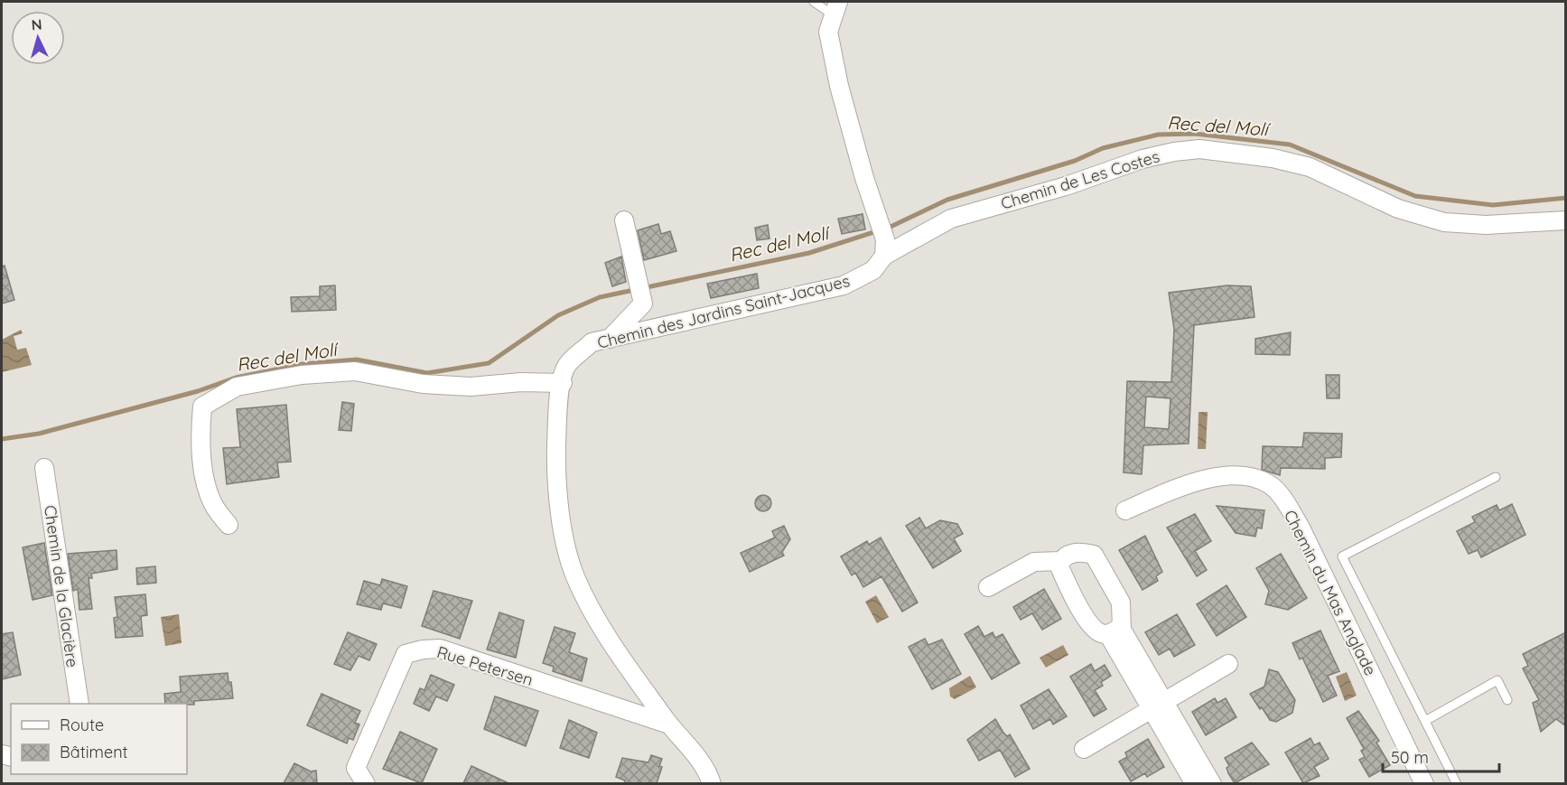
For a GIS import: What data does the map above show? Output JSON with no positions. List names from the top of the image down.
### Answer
{
  "streets": {
    "street": [
      "Chemin de Les Costes",
      "Chemin des Jardins Saint-Jacques",
      "Chemin de la Glacière",
      "Chemin du Mas Anglade",
      "Rue Petersen"
    ]
  },
  "crossings": [
    ["Chemin de Les Costes", "Chemin des Jardins Saint-Jacques"],
    ["Chemin des Jardins Saint-Jacques", "Rue Petersen"]
  ],
  "water": ["Rec del Molí"],
  "legend": ["Route", "Bâtiment"],
  "scale_bar": "50 m",
  "north": "top"
}
